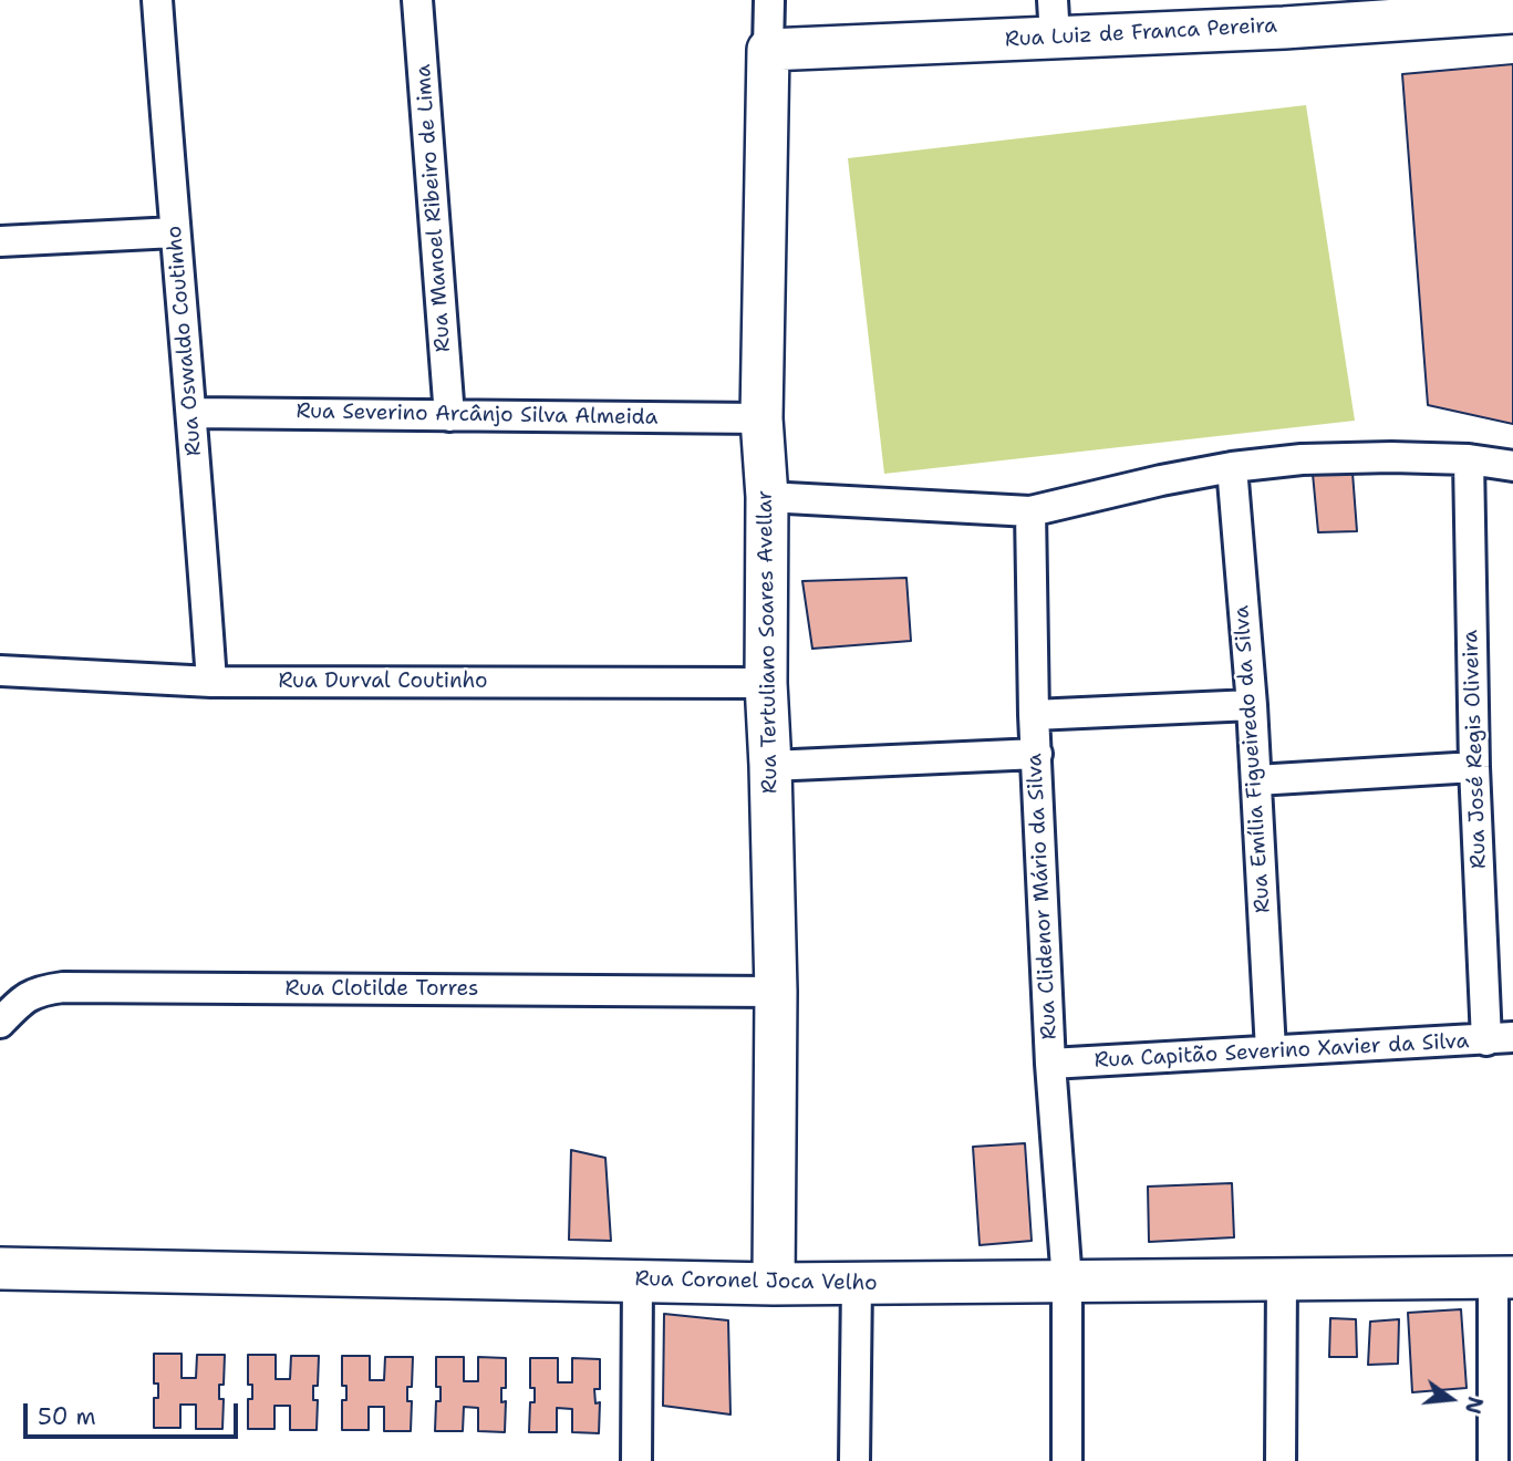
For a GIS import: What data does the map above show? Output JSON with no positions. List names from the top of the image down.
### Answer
{
  "streets": {
    "street": [
      "Rua Luiz de Franca Pereira",
      "Rua Manoel Ribeiro de Lima",
      "Rua Oswaldo Coutinho",
      "Rua Severino Arcânjo Silva Almeida",
      "Rua Tertuliano Soares Avellar",
      "Rua Durval Coutinho",
      "Rua José Regis Oliveira",
      "Rua Emília Figueiredo da Silva",
      "Rua Clidenor Mário da Silva",
      "Rua Clotilde Torres",
      "Rua Capitão Severino Xavier da Silva",
      "Rua Coronel Joca Velho"
    ]
  },
  "crossings": [
    ["Rua Luiz de Franca Pereira", "Rua Tertuliano Soares Avellar"],
    ["Rua Manoel Ribeiro de Lima", "Rua Severino Arcânjo Silva Almeida"],
    ["Rua Oswaldo Coutinho", "Rua Severino Arcânjo Silva Almeida"],
    ["Rua Oswaldo Coutinho", "Rua Durval Coutinho"],
    ["Rua Severino Arcânjo Silva Almeida", "Rua Tertuliano Soares Avellar"],
    ["Rua Tertuliano Soares Avellar", "Rua Durval Coutinho"],
    ["Rua Tertuliano Soares Avellar", "Rua Clotilde Torres"],
    ["Rua Tertuliano Soares Avellar", "Rua Coronel Joca Velho"],
    ["Rua José Regis Oliveira", "Rua Capitão Severino Xavier da Silva"],
    ["Rua Emília Figueiredo da Silva", "Rua Capitão Severino Xavier da Silva"],
    ["Rua Clidenor Mário da Silva", "Rua Capitão Severino Xavier da Silva"],
    ["Rua Clidenor Mário da Silva", "Rua Coronel Joca Velho"]
  ],
  "scale_bar": "50 m",
  "north": "right"
}
